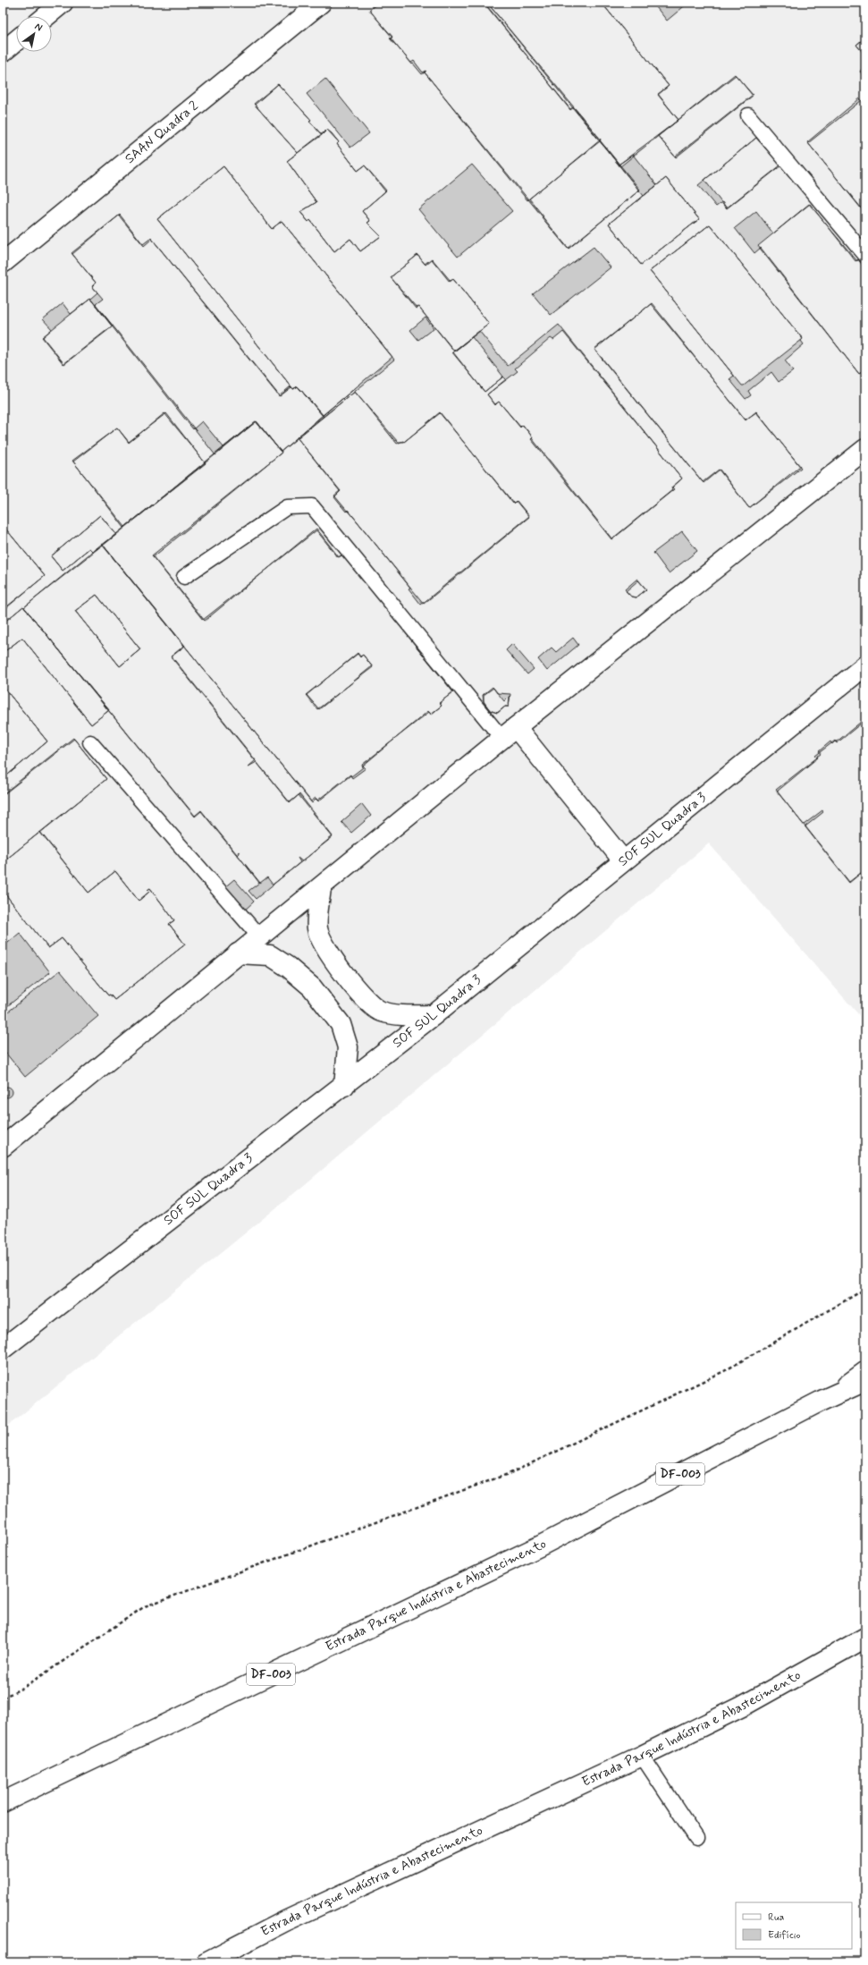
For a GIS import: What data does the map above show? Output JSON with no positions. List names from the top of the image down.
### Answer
{
  "streets": {
    "main road": [
      "SAAN Quadra 2",
      "SOF SUL Quadra 3",
      "DF-003",
      "Estrada Parque Indústria e Abastecimento"
    ]
  },
  "legend": ["Rua", "Edifício"],
  "north": "top right"
}
